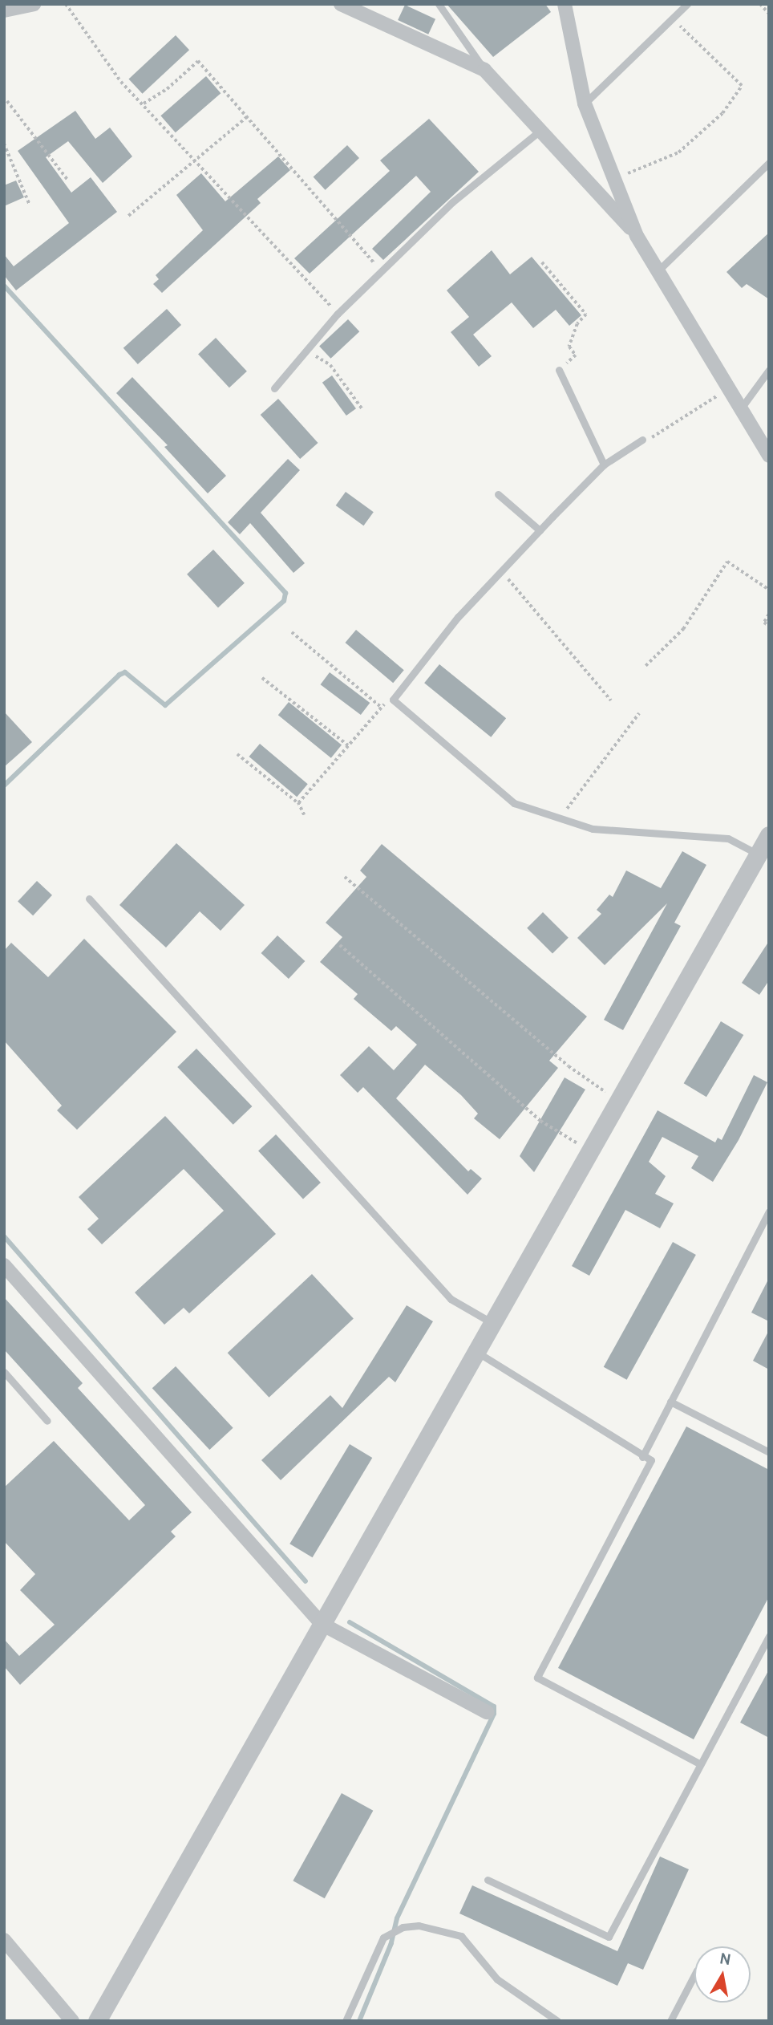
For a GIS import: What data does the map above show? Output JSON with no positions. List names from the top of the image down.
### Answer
{
  "north": "top"
}
